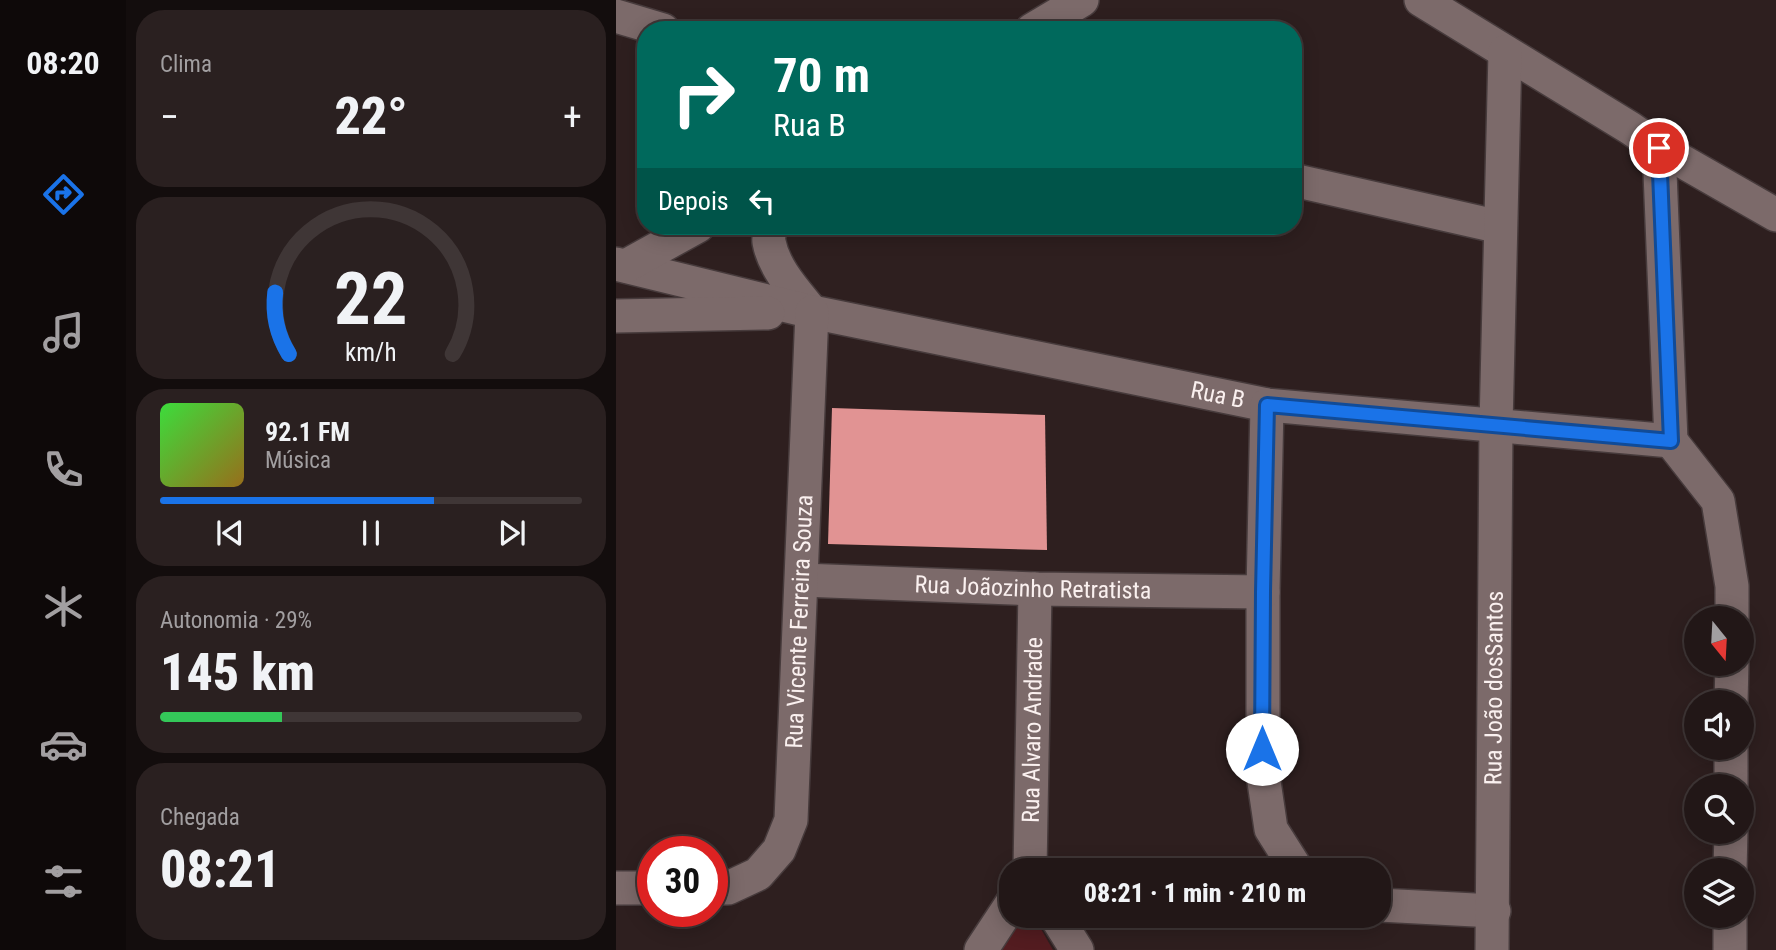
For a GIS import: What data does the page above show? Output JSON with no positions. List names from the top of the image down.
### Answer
{
  "streets": {
    "street": [
      "Rua B",
      "Rua Joãozinho Retratista",
      "Rua Vicente Ferreira Souza",
      "Rua João dosSantos",
      "Rua Alvaro Andrade"
    ]
  },
  "crossings": [
    ["Rua B", "Rua Vicente Ferreira Souza"],
    ["Rua B", "Rua João dosSantos"],
    ["Rua Joãozinho Retratista", "Rua Vicente Ferreira Souza"],
    ["Rua Joãozinho Retratista", "Rua Alvaro Andrade"]
  ],
  "north": "bottom",
  "page": {
    "tabs": "08:20",
    "tile": [
      "Clima",
      ["Autonomia · 29%", "145 km"],
      ["Chegada", "08:21"]
    ],
    "turn": ["70 m", "Rua B"],
    "heat": ["−", "22°", "+"],
    "then": "Depois",
    "song": ["92.1 FM", "Música"],
    "limit": "30",
    "trip": "08:21 · 1 min · 210 m",
    "gauge": ["22", "km/h"]
  }
}
